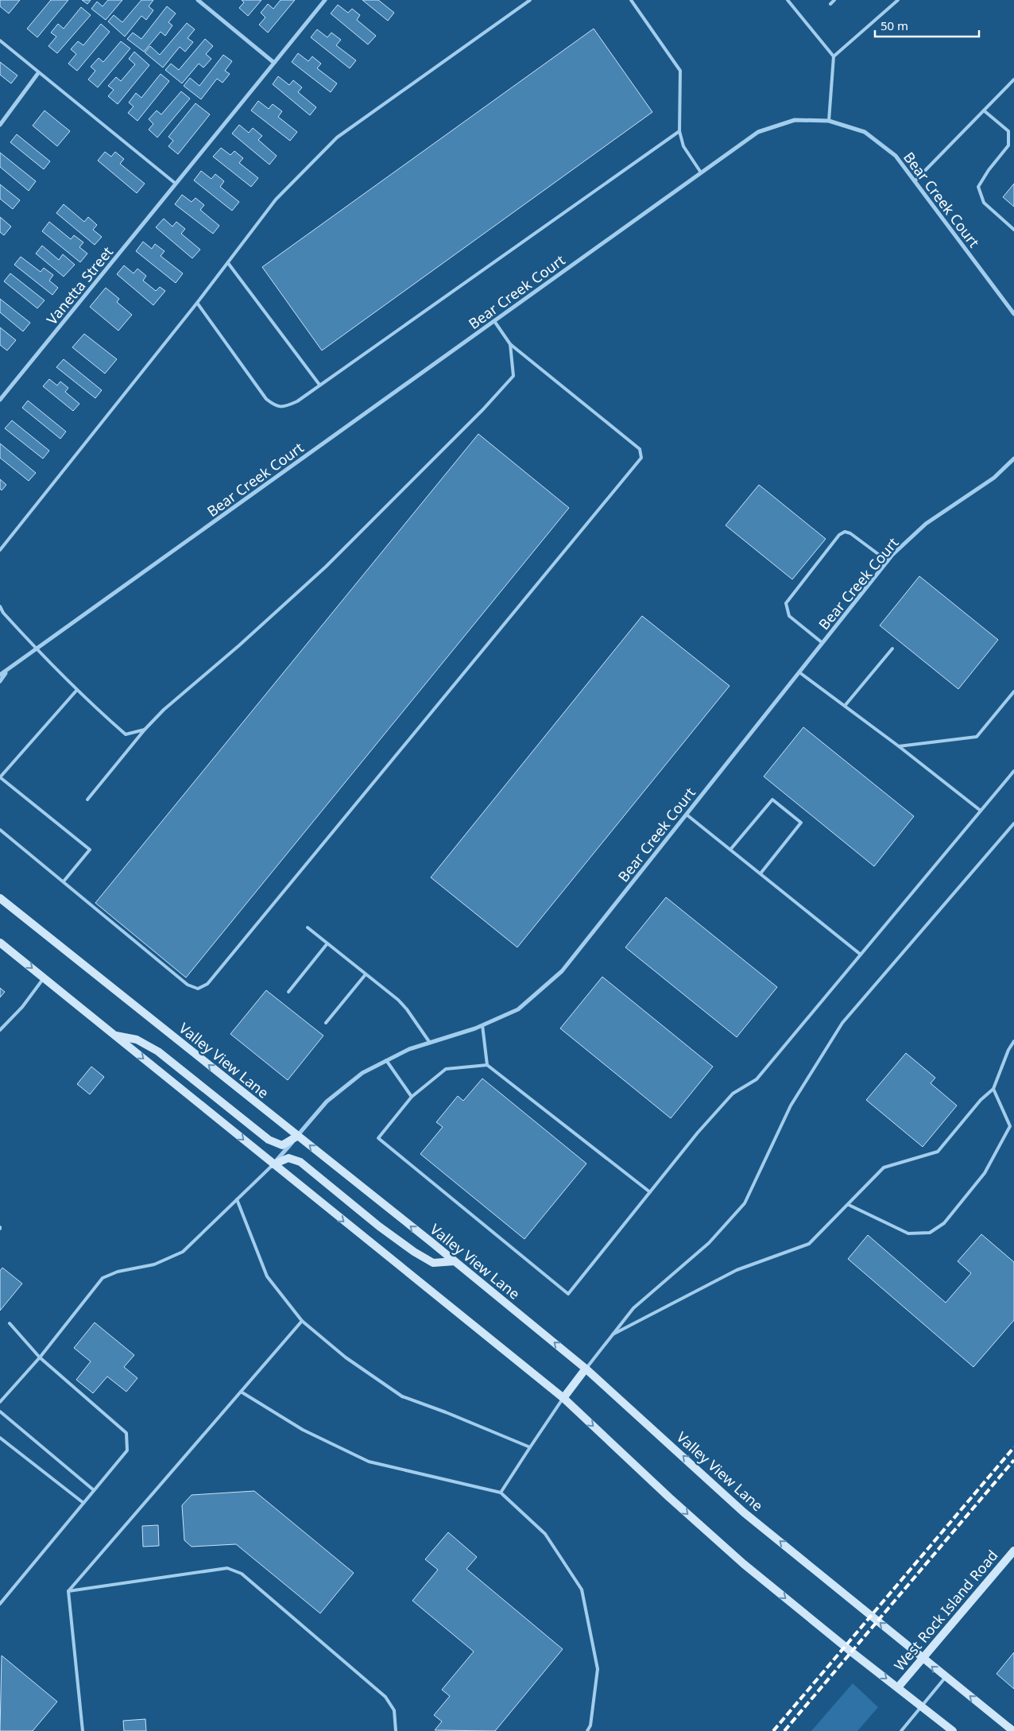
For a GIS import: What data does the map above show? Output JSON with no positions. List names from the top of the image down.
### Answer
{
  "streets": {
    "main road": ["Valley View Lane", "West Rock Island Road"],
    "street": ["Bear Creek Court", "Vanetta Street"]
  },
  "crossings": [
    ["Bear Creek Court", "Valley View Lane"],
    ["Valley View Lane", "West Rock Island Road"]
  ],
  "scale_bar": "50 m"
}
